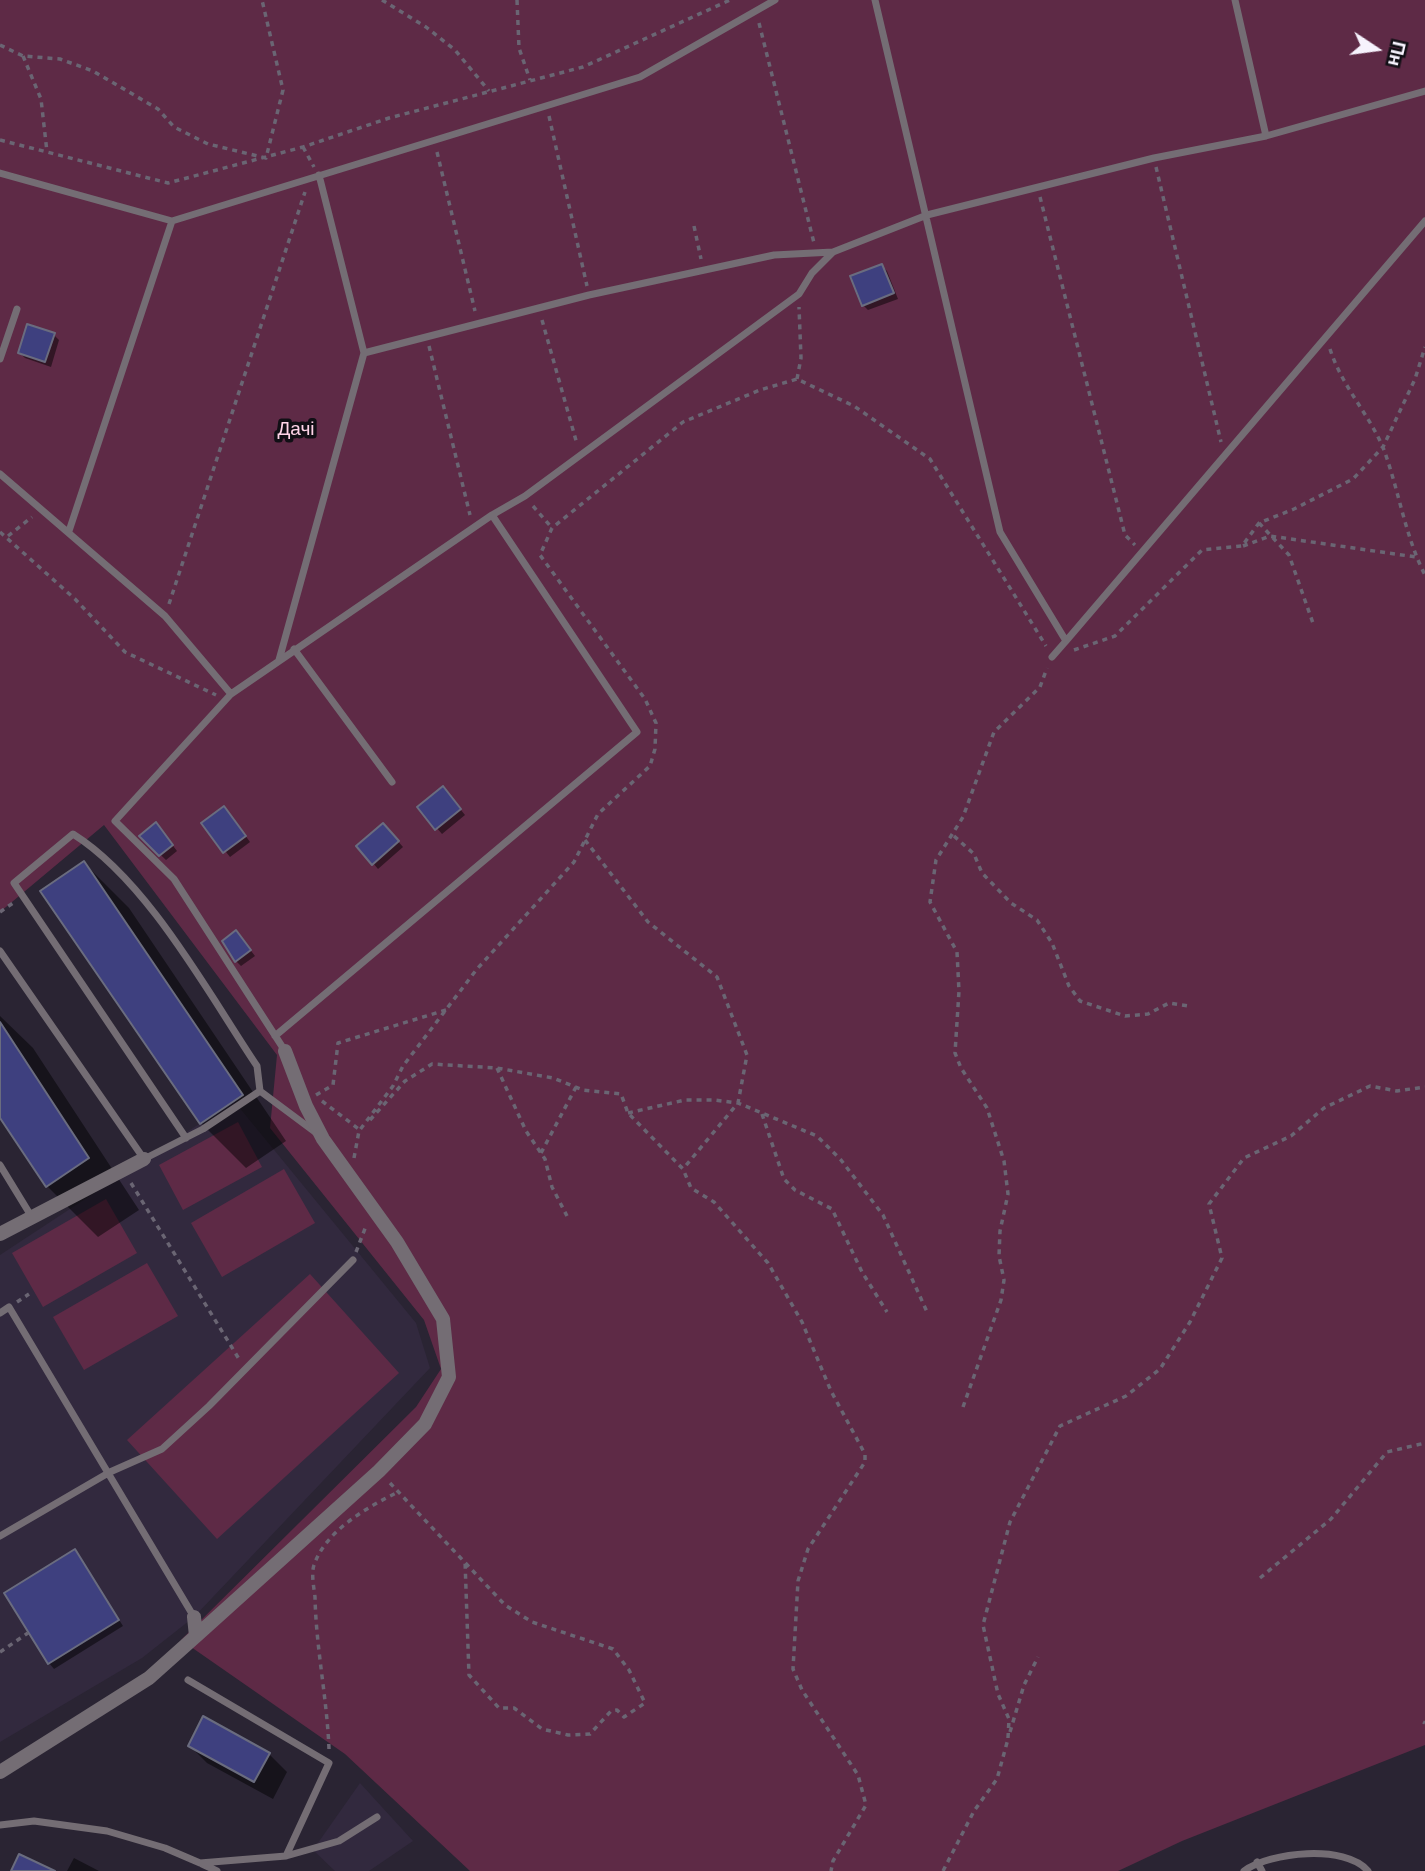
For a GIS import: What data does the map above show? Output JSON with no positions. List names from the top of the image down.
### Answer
{
  "parks": ["Дачі"],
  "north": "right"
}
